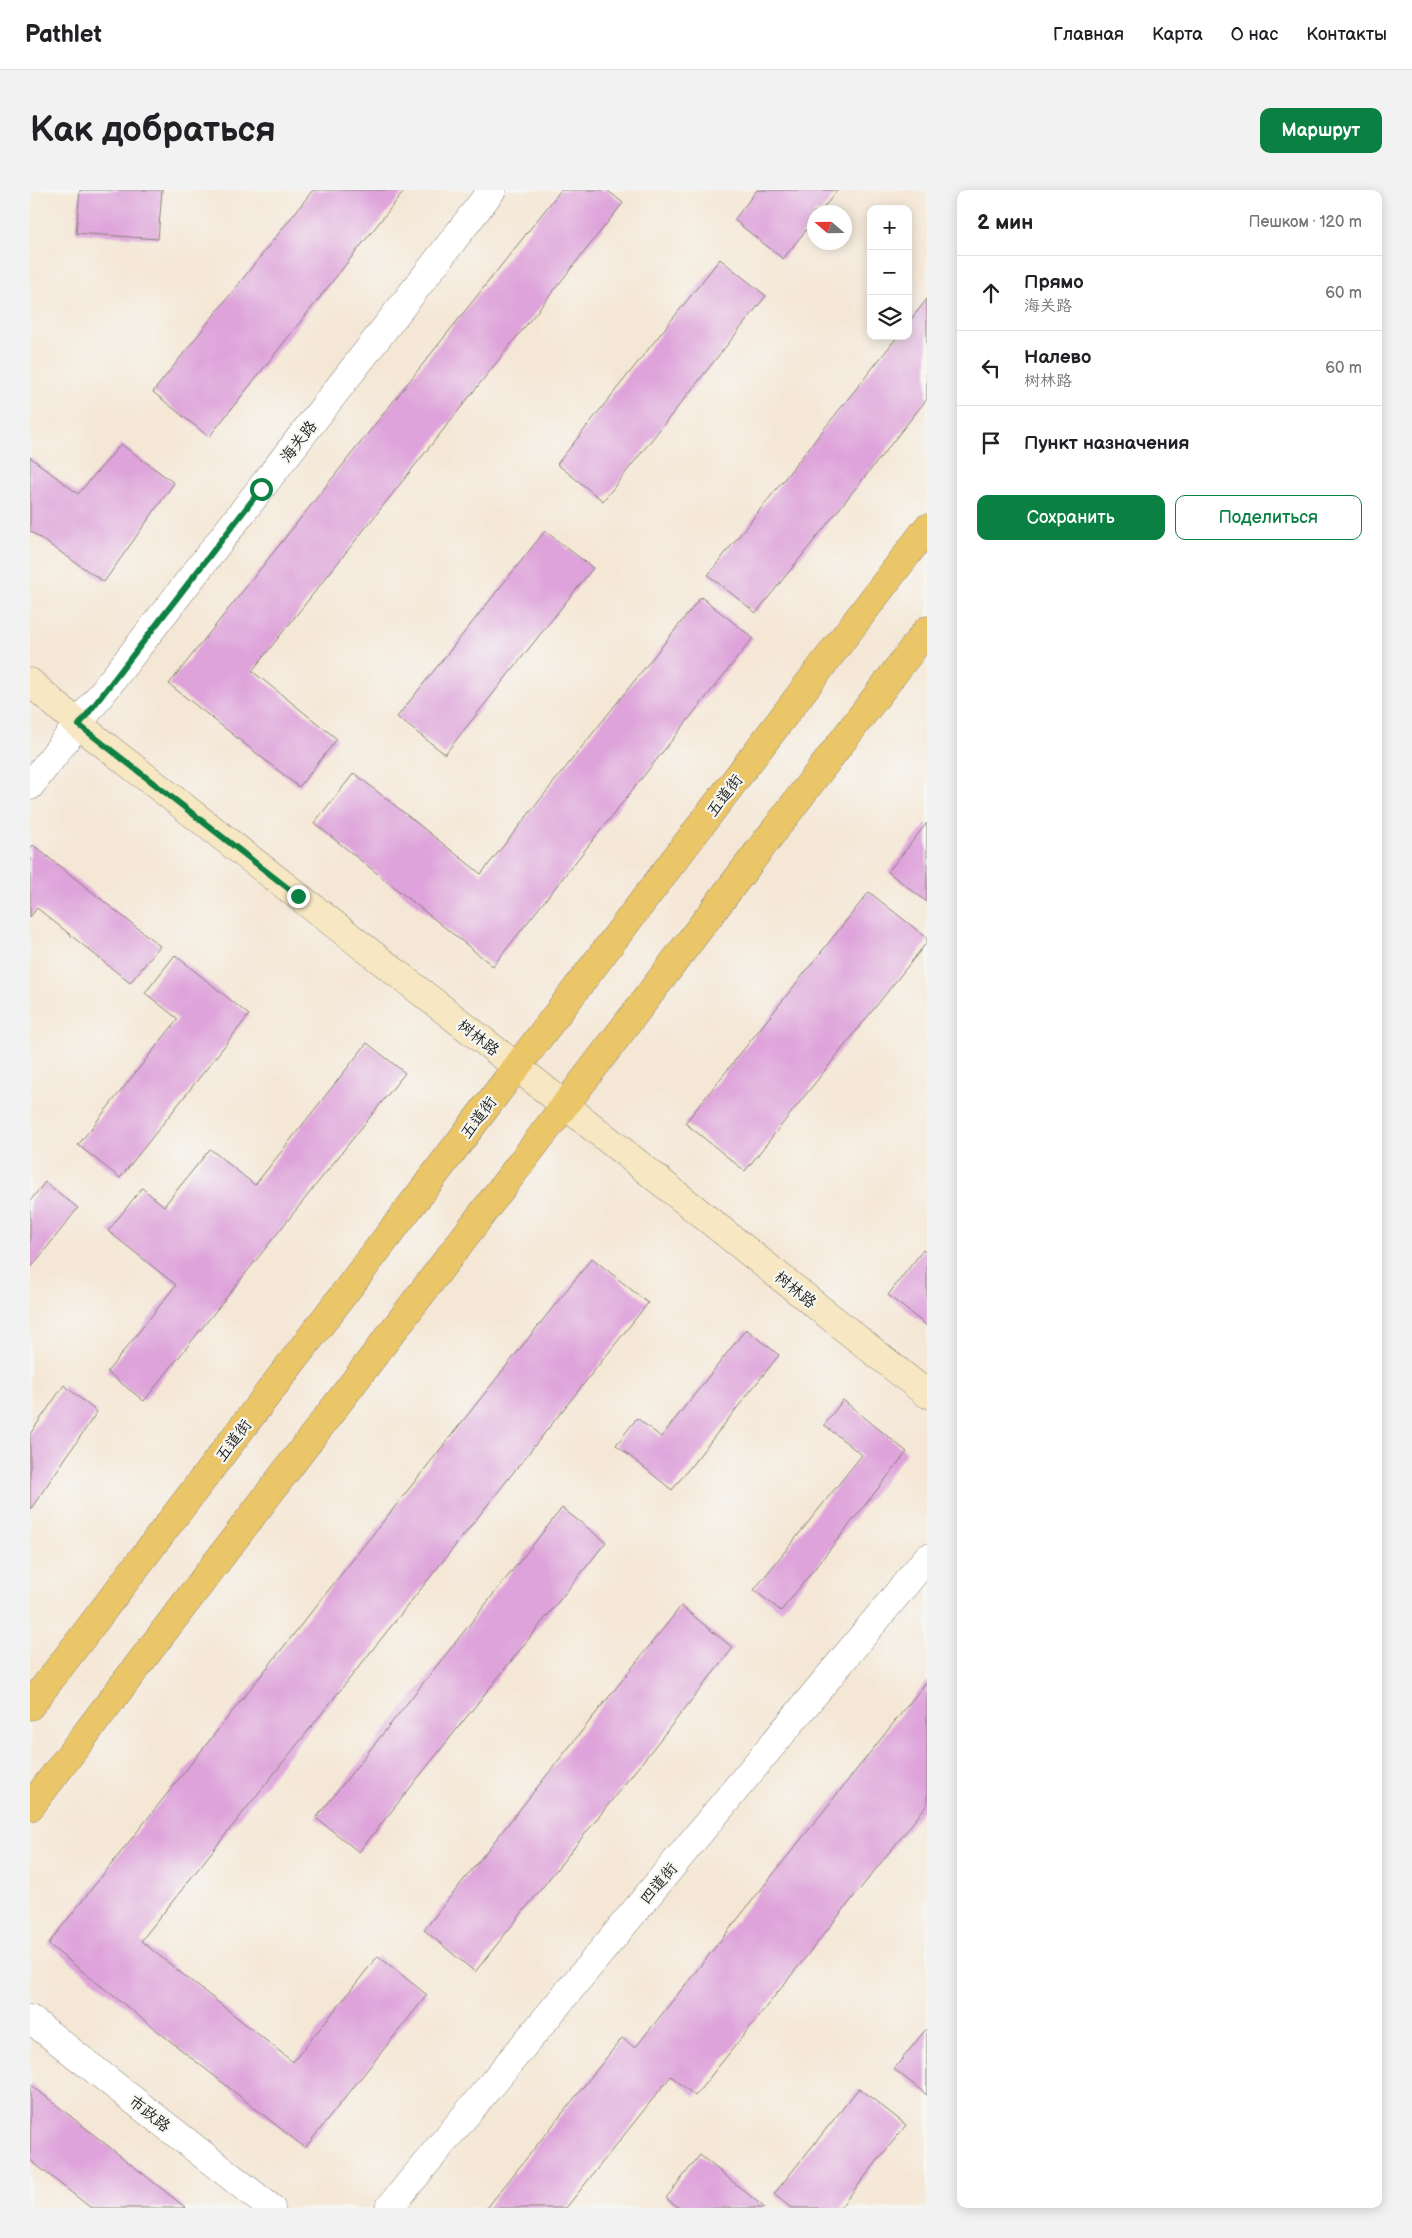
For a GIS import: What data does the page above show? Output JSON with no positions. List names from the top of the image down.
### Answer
{
  "streets": {
    "highway": ["五道街"],
    "main road": ["树林路"],
    "street": ["海关路", "四道街", "市政路"]
  },
  "crossings": [
    ["海关路", "树林路"],
    ["五道街", "树林路"]
  ],
  "north": "left",
  "page": {
    "header": "Pathlet",
    "nav": [
      "Главная",
      "Карта",
      "О нас",
      "Контакты"
    ],
    "buttons": [
      "Маршрут",
      ["Сохранить", "Поделиться"]
    ],
    "title": "Как добраться",
    "heading": ["2 мин", "Пешком · 120 m"],
    "map_buttons": ["+", "−"],
    "list": [
      ["Прямо", "海关路", "60 m"],
      ["Налево", "树林路", "60 m"],
      "Пункт назначения"
    ]
  }
}
